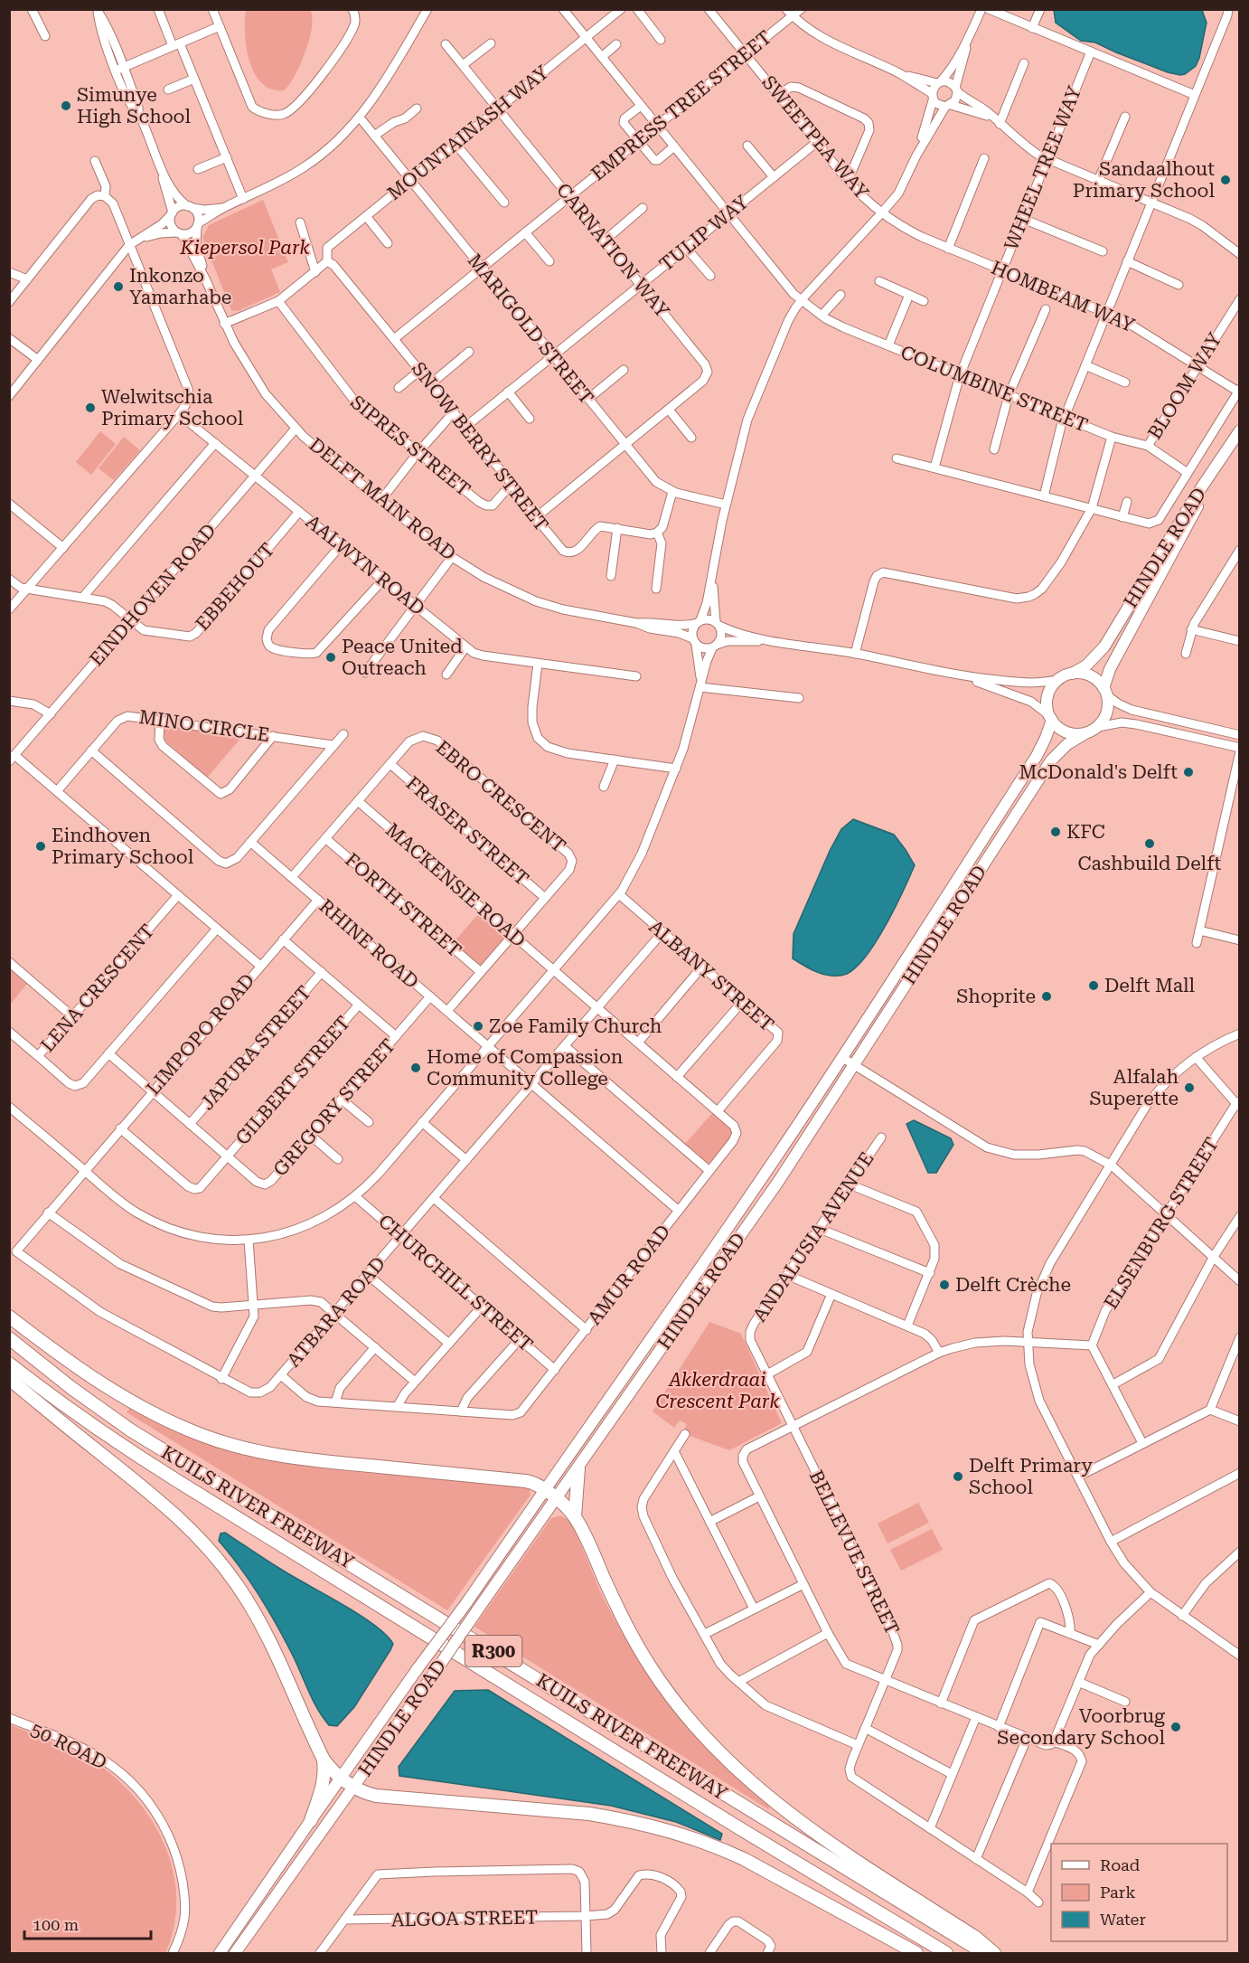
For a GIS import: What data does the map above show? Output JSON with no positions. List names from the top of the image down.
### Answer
{
  "streets": {
    "highway": ["KUILS RIVER FREEWAY", "R300"],
    "main road": ["HINDLE ROAD"],
    "street": [
      "EMPRESS TREE STREET",
      "MOUNTAINASH WAY",
      "SWEETPEA WAY",
      "WHEEL TREE WAY",
      "TULIP WAY",
      "CARNATION WAY",
      "HOMBEAM WAY",
      "MARIGOLD STREET",
      "BLOOM WAY",
      "COLUMBINE STREET",
      "SIPRES STREET",
      "SNOW BERRY STREET",
      "DELFT MAIN ROAD",
      "AALWYN ROAD",
      "EBBEHOUT",
      "EINDHOVEN ROAD",
      "MINO CIRCLE",
      "EBRO CRESCENT",
      "FRASER STREET",
      "MACKENSIE ROAD",
      "FORTH STREET",
      "RHINE ROAD",
      "ALBANY STREET",
      "LENA CRESCENT",
      "LIMPOPO ROAD",
      "JAPURA STREET",
      "GILBERT STREET",
      "GREGORY STREET",
      "ELSENBURG STREET",
      "ANDALUSIA AVENUE",
      "AMUR ROAD",
      "CHURCHILL STREET",
      "ATBARA ROAD",
      "BELLEVUE STREET",
      "50 ROAD",
      "ALGOA STREET"
    ]
  },
  "crossings": [
    ["EMPRESS TREE STREET", "SWEETPEA WAY"],
    ["EMPRESS TREE STREET", "CARNATION WAY"],
    ["EMPRESS TREE STREET", "MARIGOLD STREET"],
    ["EMPRESS TREE STREET", "COLUMBINE STREET"],
    ["EMPRESS TREE STREET", "SNOW BERRY STREET"],
    ["MOUNTAINASH WAY", "CARNATION WAY"],
    ["MOUNTAINASH WAY", "MARIGOLD STREET"],
    ["MOUNTAINASH WAY", "COLUMBINE STREET"],
    ["SWEETPEA WAY", "TULIP WAY"],
    ["SWEETPEA WAY", "HOMBEAM WAY"],
    ["WHEEL TREE WAY", "HOMBEAM WAY"],
    ["WHEEL TREE WAY", "COLUMBINE STREET"],
    ["TULIP WAY", "CARNATION WAY"],
    ["TULIP WAY", "MARIGOLD STREET"],
    ["TULIP WAY", "COLUMBINE STREET"],
    ["TULIP WAY", "SNOW BERRY STREET"],
    ["CARNATION WAY", "MARIGOLD STREET"],
    ["CARNATION WAY", "SNOW BERRY STREET"],
    ["HOMBEAM WAY", "BLOOM WAY"],
    ["BLOOM WAY", "COLUMBINE STREET"],
    ["SIPRES STREET", "SNOW BERRY STREET"],
    ["DELFT MAIN ROAD", "EINDHOVEN ROAD"],
    ["AALWYN ROAD", "EBBEHOUT"],
    ["AALWYN ROAD", "EINDHOVEN ROAD"],
    ["EBBEHOUT", "EINDHOVEN ROAD"],
    ["EBRO CRESCENT", "FRASER STREET"],
    ["EBRO CRESCENT", "MACKENSIE ROAD"],
    ["EBRO CRESCENT", "FORTH STREET"],
    ["EBRO CRESCENT", "RHINE ROAD"],
    ["MACKENSIE ROAD", "AMUR ROAD"],
    ["RHINE ROAD", "LIMPOPO ROAD"],
    ["RHINE ROAD", "GREGORY STREET"],
    ["RHINE ROAD", "AMUR ROAD"],
    ["RHINE ROAD", "ATBARA ROAD"],
    ["ALBANY STREET", "AMUR ROAD"],
    ["ALBANY STREET", "ATBARA ROAD"],
    ["LENA CRESCENT", "GREGORY STREET"],
    ["LIMPOPO ROAD", "GILBERT STREET"],
    ["LIMPOPO ROAD", "GREGORY STREET"],
    ["LIMPOPO ROAD", "ATBARA ROAD"],
    ["JAPURA STREET", "GREGORY STREET"],
    ["GILBERT STREET", "GREGORY STREET"],
    ["ANDALUSIA AVENUE", "BELLEVUE STREET"],
    ["AMUR ROAD", "CHURCHILL STREET"],
    ["AMUR ROAD", "ATBARA ROAD"],
    ["CHURCHILL STREET", "ATBARA ROAD"]
  ],
  "parks": ["Kiepersol Park", "Akkerdraai Crescent Park"],
  "places": [
    "Simunye High School",
    "Sandaalhout Primary School",
    "Inkonzo Yamarhabe",
    "Welwitschia Primary School",
    "Peace United Outreach",
    "McDonald's Delft",
    "KFC",
    "Cashbuild Delft",
    "Eindhoven Primary School",
    "Delft Mall",
    "Shoprite",
    "Zoe Family Church",
    "Home of Compassion Community College",
    "Alfalah Superette",
    "Delft Crèche",
    "Delft Primary School",
    "Voorbrug Secondary School"
  ],
  "legend": ["Road", "Park", "Water"],
  "scale_bar": "100 m"
}
